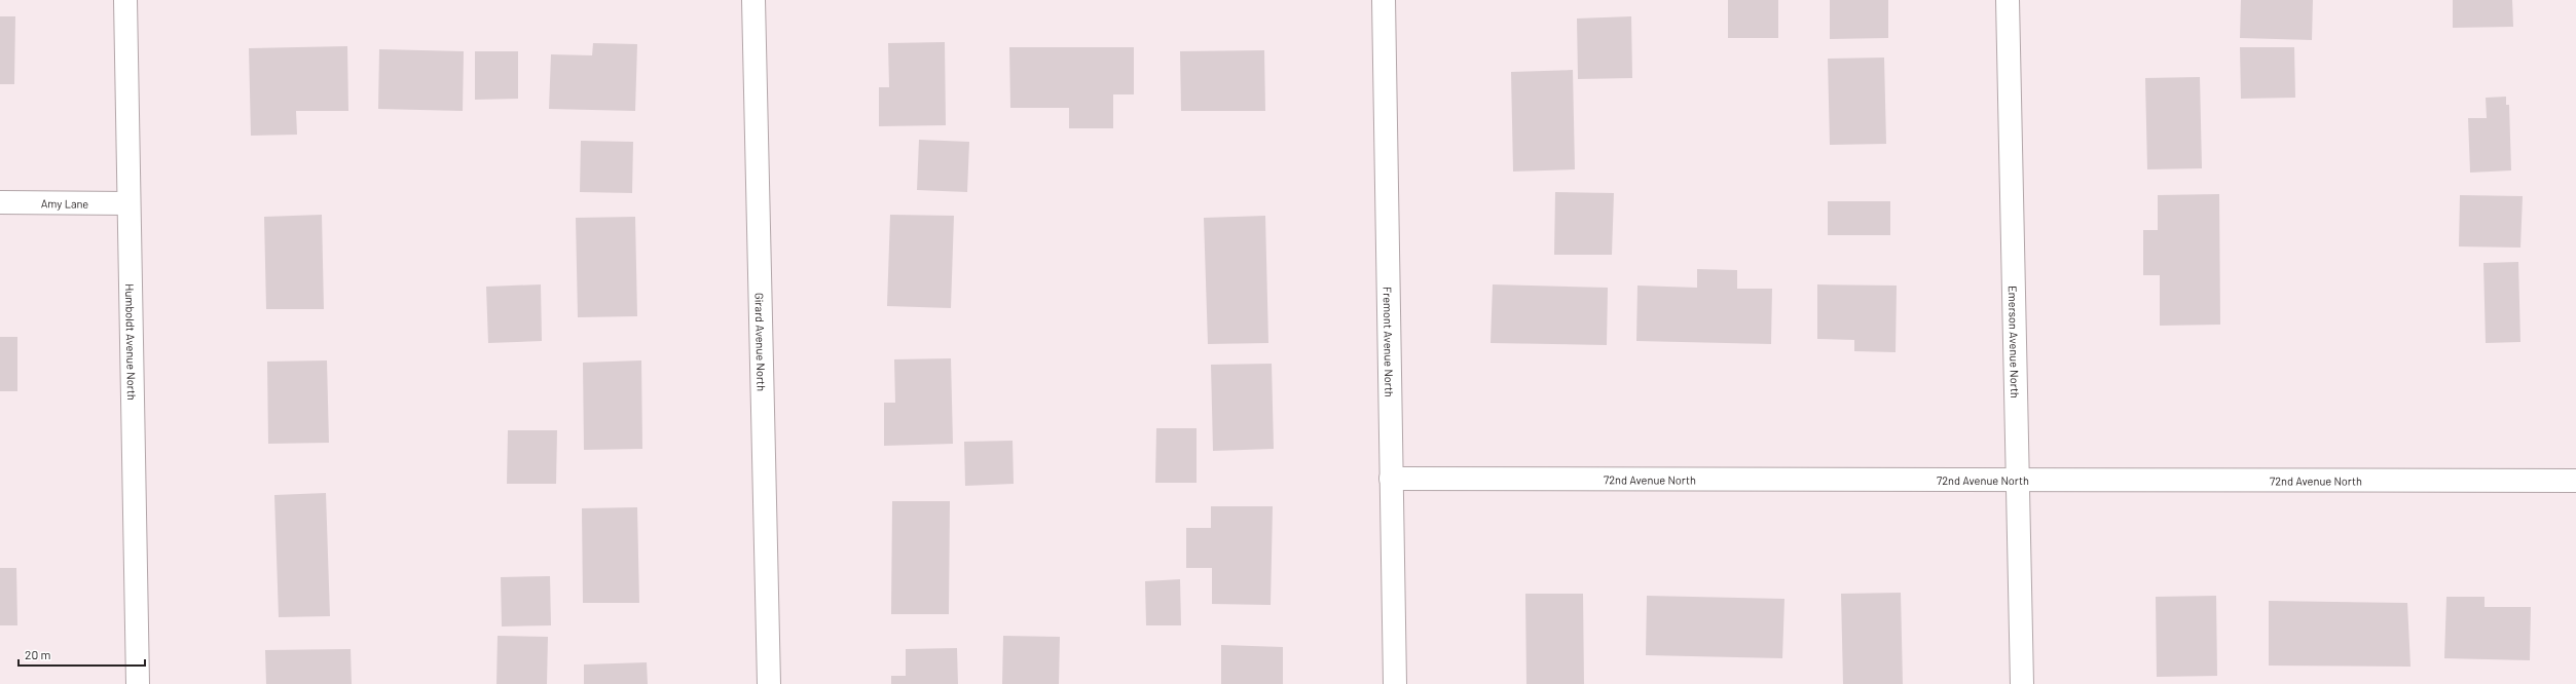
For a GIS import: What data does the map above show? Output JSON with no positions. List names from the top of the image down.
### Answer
{
  "streets": {
    "street": [
      "Amy Lane",
      "Humboldt Avenue North",
      "Girard Avenue North",
      "Fremont Avenue North",
      "Emerson Avenue North",
      "72nd Avenue North"
    ]
  },
  "crossings": [
    ["Amy Lane", "Humboldt Avenue North"],
    ["Fremont Avenue North", "72nd Avenue North"],
    ["Emerson Avenue North", "72nd Avenue North"]
  ],
  "scale_bar": "20 m"
}
